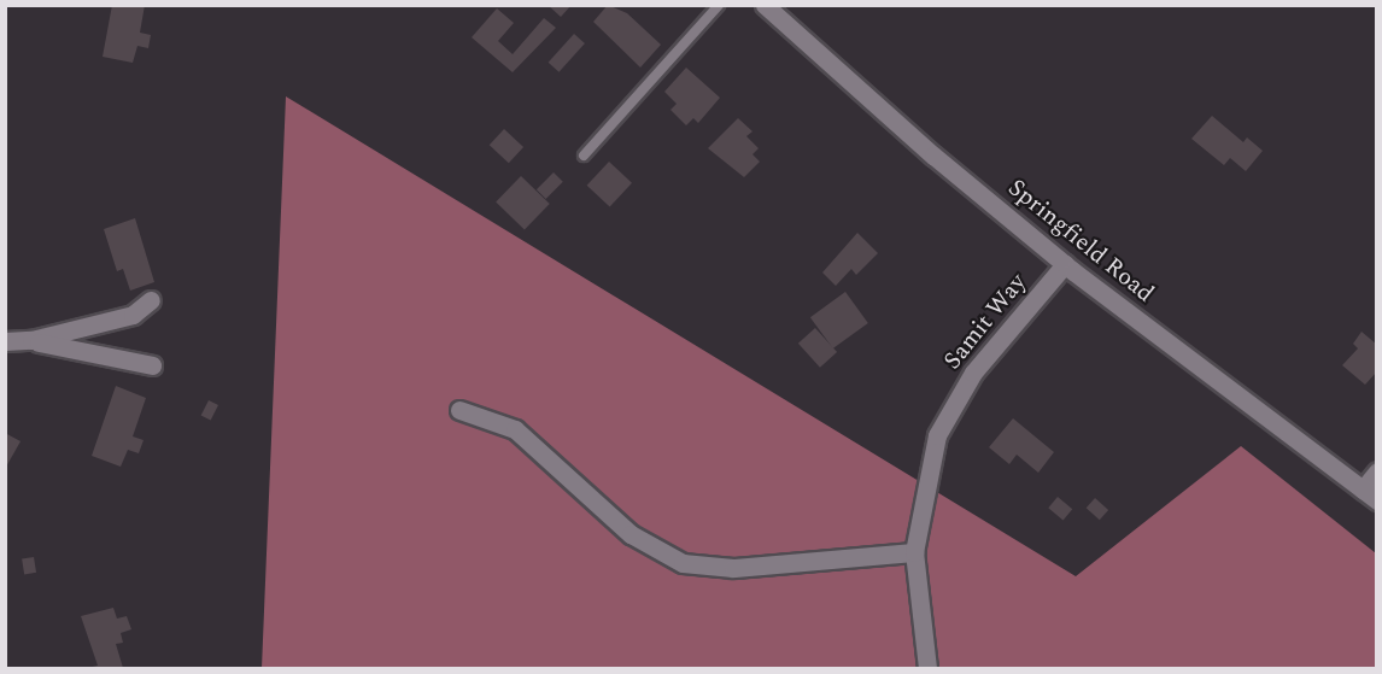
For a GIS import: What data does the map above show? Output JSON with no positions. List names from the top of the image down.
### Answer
{
  "streets": {
    "street": ["Springfield Road", "Samit Way"]
  },
  "crossings": [
    ["Springfield Road", "Samit Way"]
  ]
}
